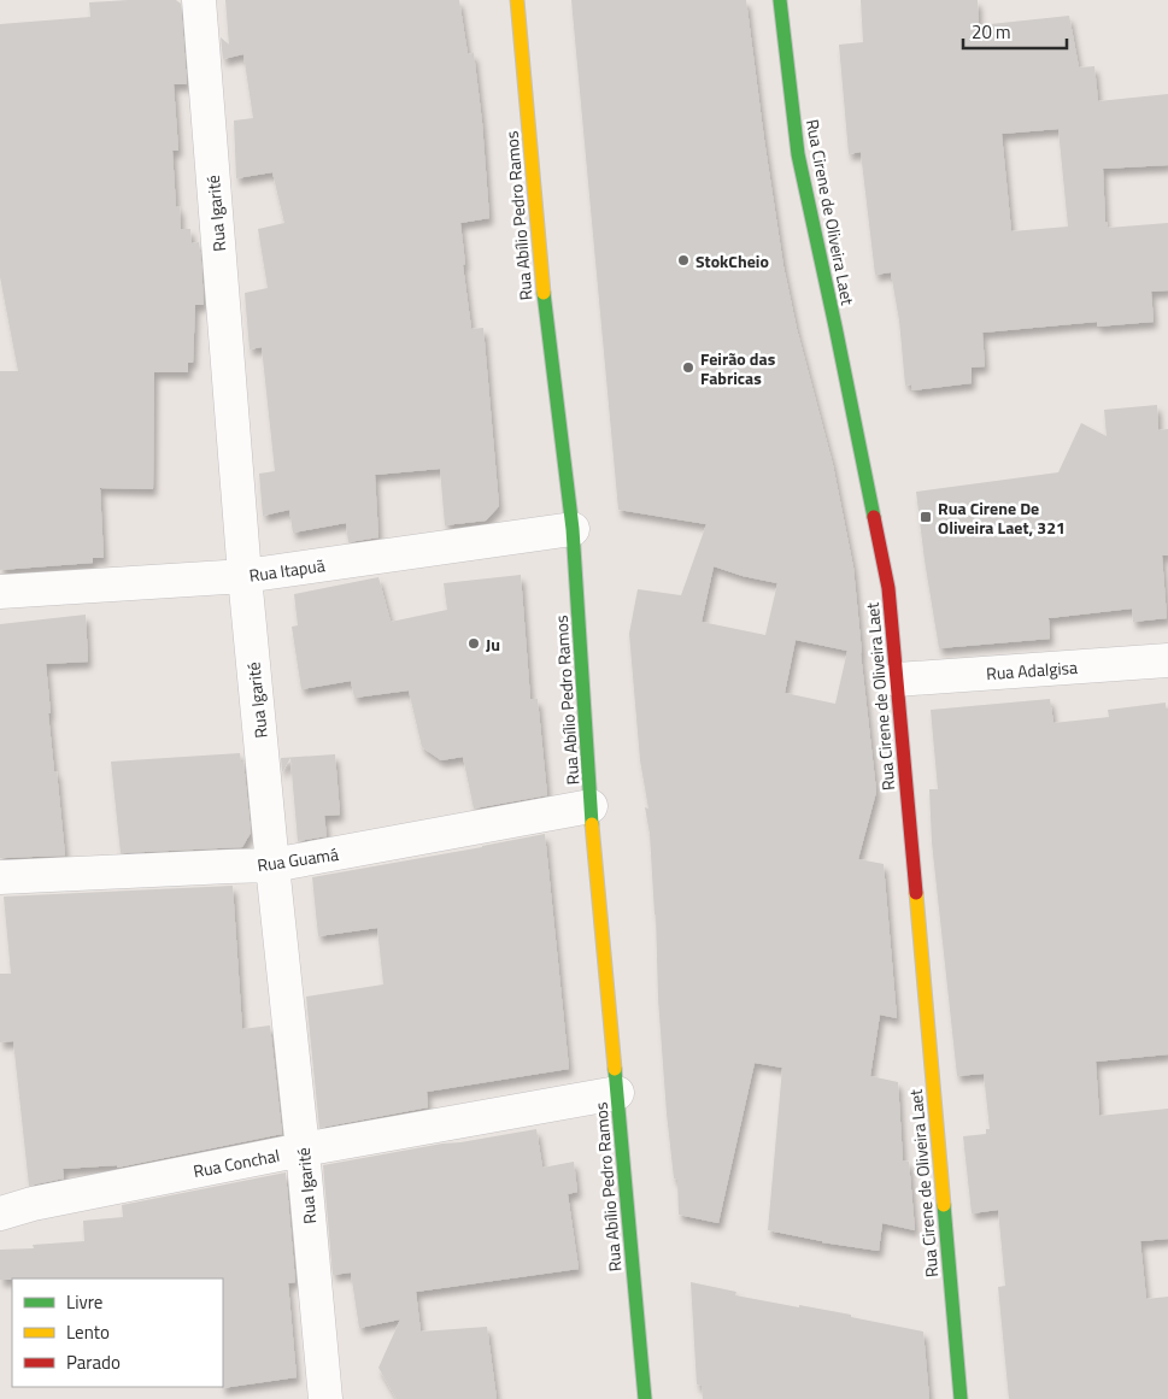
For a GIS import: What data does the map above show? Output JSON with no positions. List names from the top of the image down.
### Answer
{
  "streets": {
    "main road": ["Rua Cirene de Oliveira Laet", "Rua Abílio Pedro Ramos"],
    "street": [
      "Rua Igarité",
      "Rua Itapuã",
      "Rua Adalgisa",
      "Rua Guamá",
      "Rua Conchal"
    ]
  },
  "crossings": [
    ["Rua Cirene de Oliveira Laet", "Rua Adalgisa"],
    ["Rua Igarité", "Rua Itapuã"],
    ["Rua Igarité", "Rua Guamá"],
    ["Rua Igarité", "Rua Conchal"],
    ["Rua Abílio Pedro Ramos", "Rua Itapuã"],
    ["Rua Abílio Pedro Ramos", "Rua Guamá"],
    ["Rua Abílio Pedro Ramos", "Rua Conchal"]
  ],
  "places": {
    "other": ["StokCheio", "Feirão das Fabricas", "Ju"],
    "transit": ["Rua Cirene De Oliveira Laet, 321"]
  },
  "legend": ["Livre", "Lento", "Parado"],
  "scale_bar": "20 m"
}
